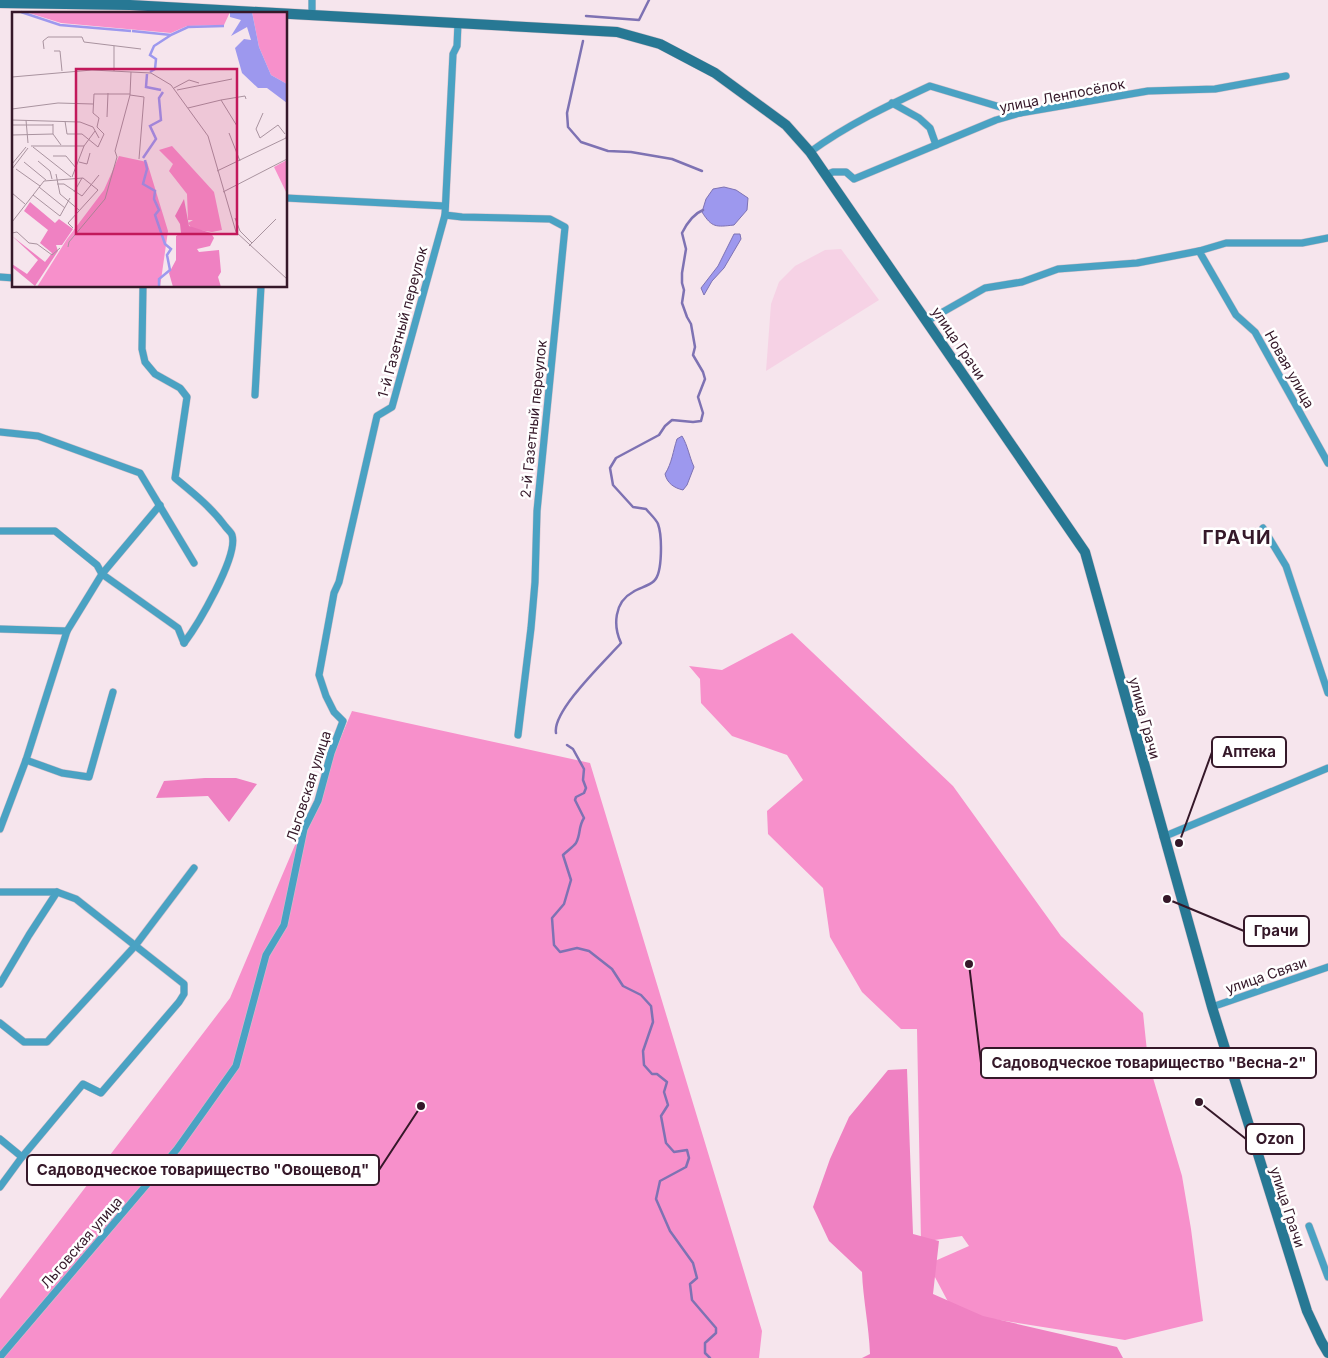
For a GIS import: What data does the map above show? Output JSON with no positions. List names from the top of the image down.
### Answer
{
  "streets": {
    "street": [
      "улица Ленпосёлок",
      "1-й Газетный переулок",
      "улица Грачи",
      "Новая улица",
      "2-й Газетный переулок",
      "Льговская улица",
      "улица Связи"
    ]
  },
  "crossings": [
    ["улица Ленпосёлок", "улица Грачи"],
    ["1-й Газетный переулок", "улица Грачи"],
    ["1-й Газетный переулок", "2-й Газетный переулок"],
    ["1-й Газетный переулок", "Льговская улица"],
    ["улица Грачи", "улица Связи"]
  ],
  "districts": ["ГРАЧИ"],
  "places": [
    "Аптека",
    "Грачи",
    "Садоводческое товарищество \"Весна-2\"",
    "Ozon",
    "Садоводческое товарищество \"Овощевод\""
  ]
}
